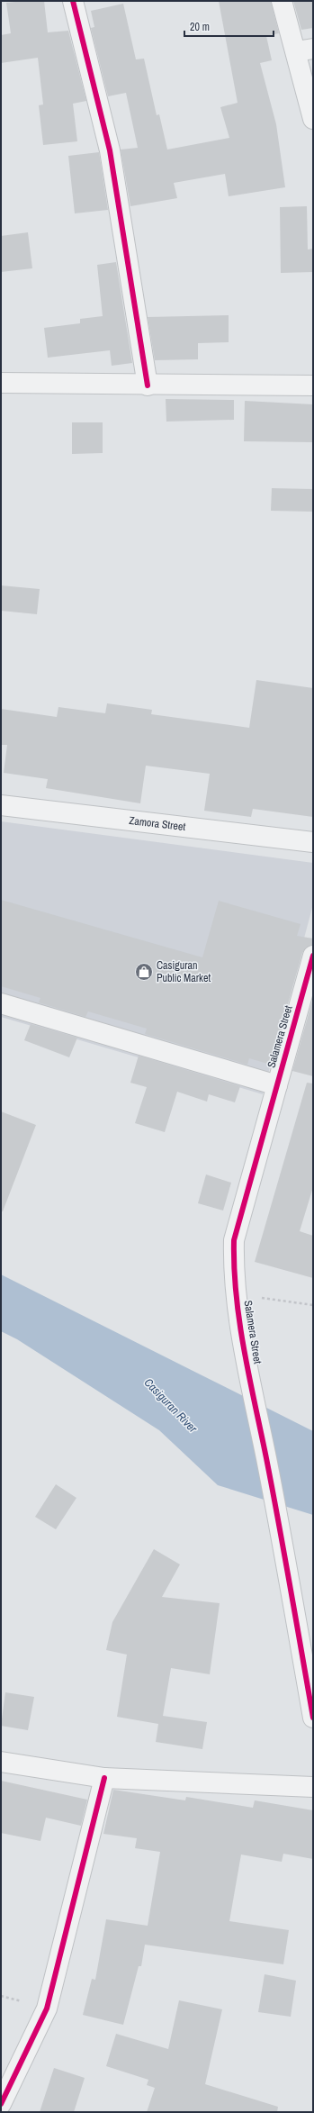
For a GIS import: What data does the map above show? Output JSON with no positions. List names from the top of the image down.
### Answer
{
  "streets": {
    "street": ["Zamora Street", "Salamera Street"]
  },
  "water": ["Casiguran River"],
  "places": {
    "shop": ["Casiguran Public Market"]
  },
  "scale_bar": "20 m"
}
